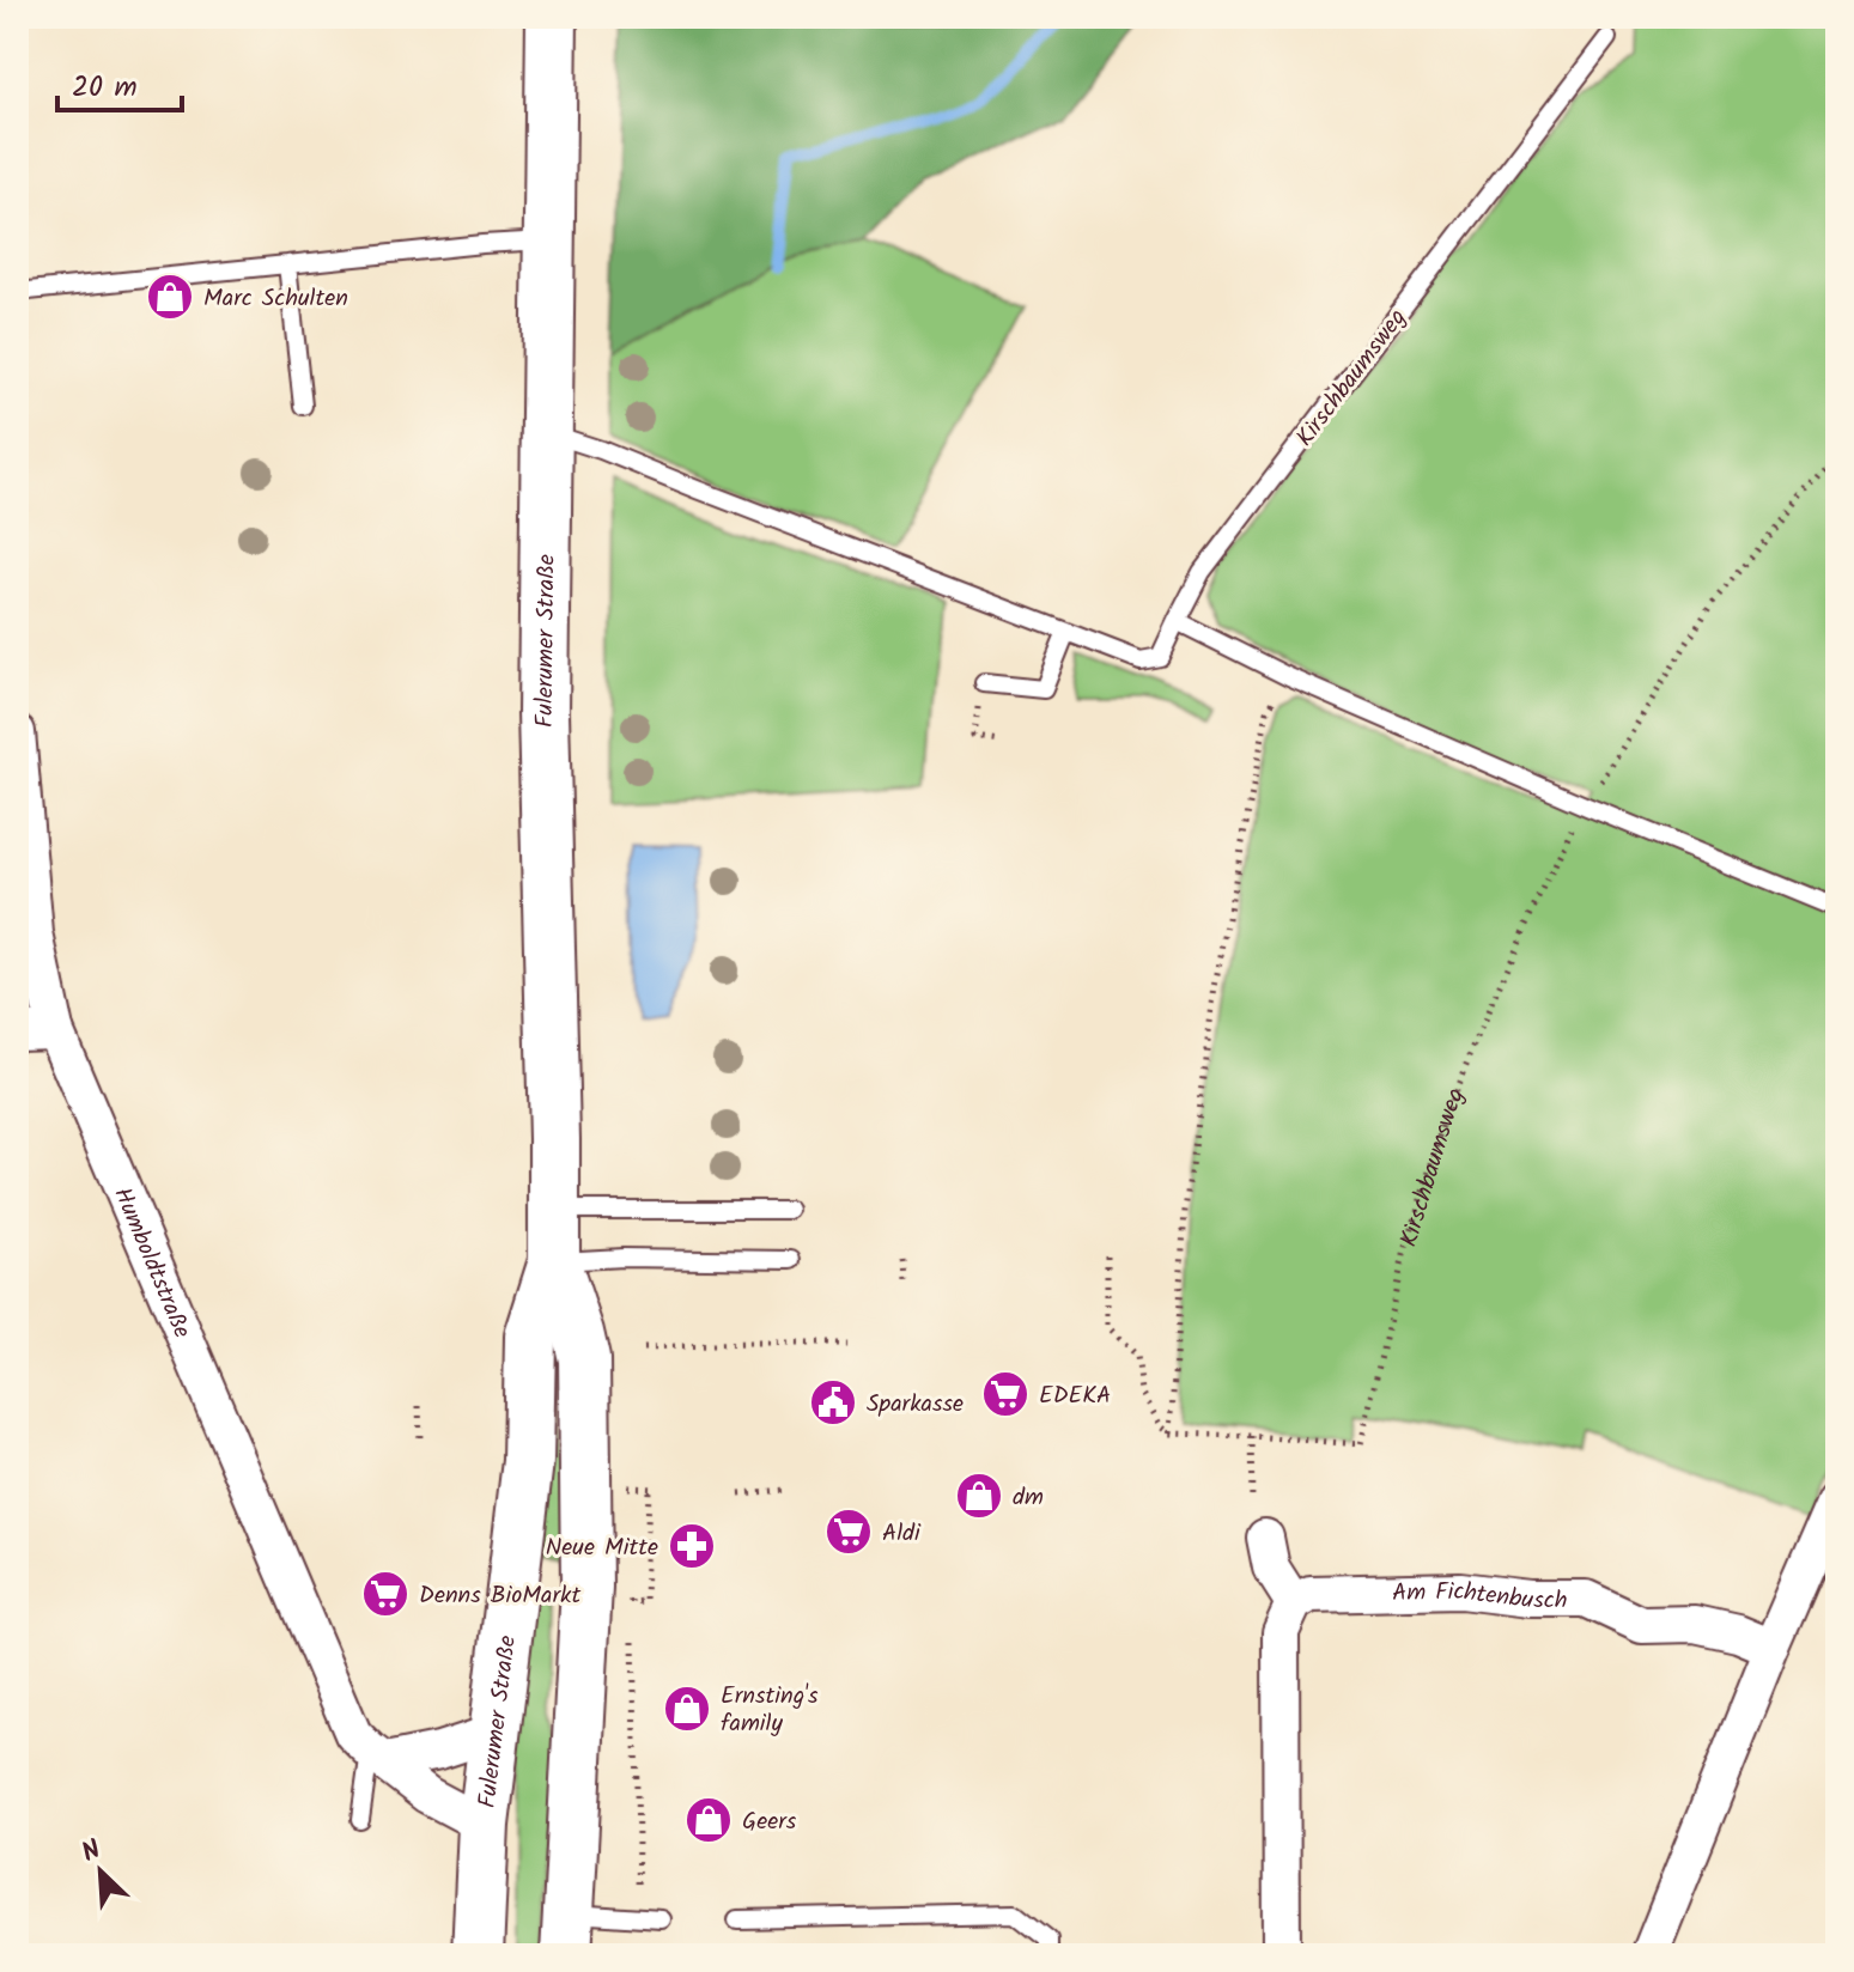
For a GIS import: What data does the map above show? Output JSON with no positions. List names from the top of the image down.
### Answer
{
  "streets": {
    "main road": ["Fulerumer Straße"],
    "street": ["Humboldtstraße", "Am Fichtenbusch"],
    "lane": ["Kirschbaumsweg"]
  },
  "crossings": [
    ["Fulerumer Straße", "Humboldtstraße"]
  ],
  "places": {
    "shop": [
      "Marc Schulten",
      "dm",
      "Ernsting's family",
      "Geers"
    ],
    "supermarket": ["EDEKA", "Aldi", "Denns BioMarkt"],
    "public building": ["Sparkasse"],
    "pharmacy": ["Neue Mitte"]
  },
  "scale_bar": "20 m",
  "north": "top left"
}
